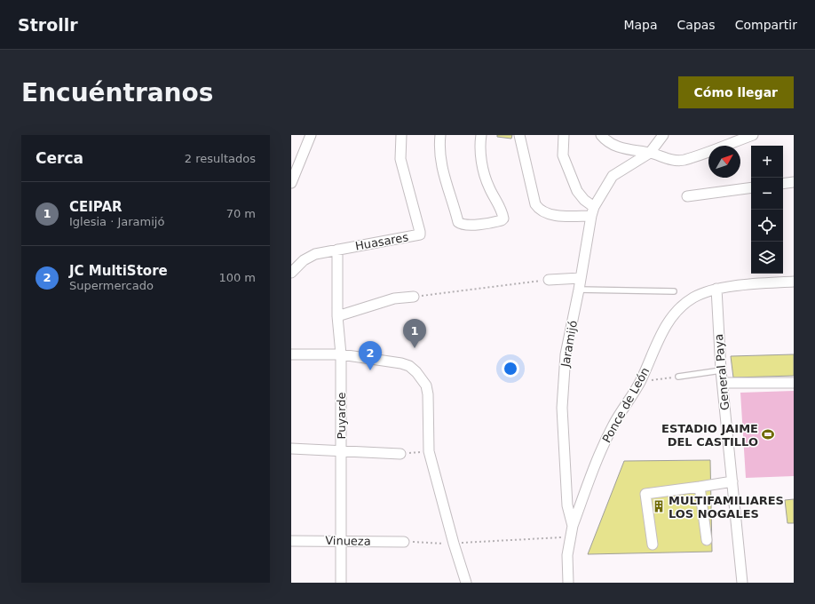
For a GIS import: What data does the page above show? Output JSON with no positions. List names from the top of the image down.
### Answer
{
  "streets": {
    "street": [
      "Huasares",
      "Jaramijó",
      "General Paya",
      "Ponce de León",
      "Puyarde",
      "Vinueza"
    ]
  },
  "crossings": [
    ["Huasares", "Puyarde"],
    ["Jaramijó", "Ponce de León"],
    ["General Paya", "Ponce de León"],
    ["Puyarde", "Vinueza"]
  ],
  "places": {
    "sports": ["ESTADIO JAIME DEL CASTILLO"],
    "building": ["MULTIFAMILIARES LOS NOGALES"]
  },
  "north": "top right",
  "page": {
    "header": "Strollr",
    "nav": ["Mapa", "Capas", "Compartir"],
    "buttons": "Cómo llegar",
    "title": "Encuéntranos",
    "heading": ["Cerca", "2 resultados"],
    "map_buttons": ["+", "−"],
    "list": [
      {
        "mark": "1",
        "name": "CEIPAR",
        "note": "Iglesia · Jaramijó",
        "value": "70 m"
      },
      {
        "mark": "2",
        "name": "JC MultiStore",
        "note": "Supermercado",
        "value": "100 m"
      }
    ],
    "pins": ["1", "2"]
  }
}
